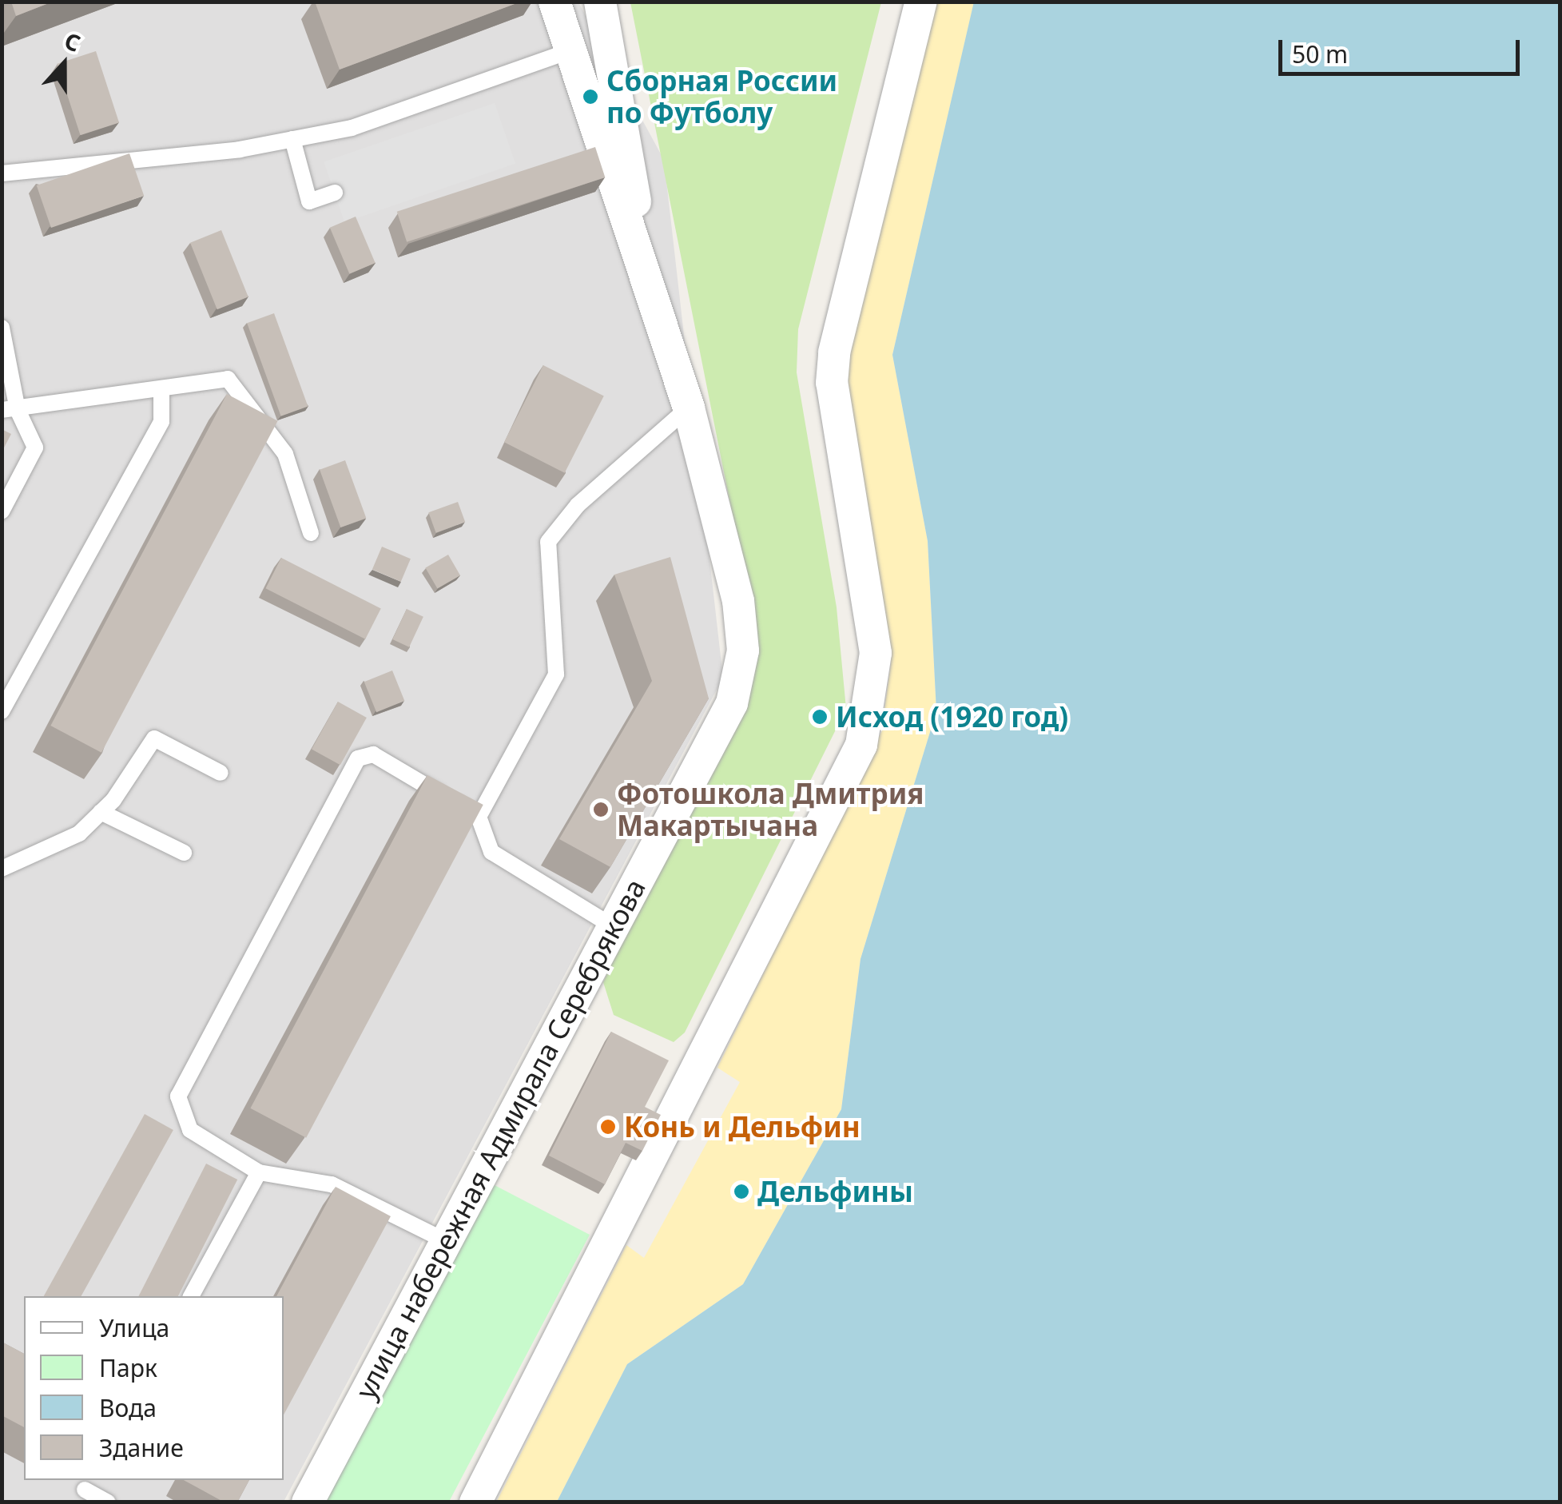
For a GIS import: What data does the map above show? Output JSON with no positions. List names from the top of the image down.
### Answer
{
  "streets": {
    "street": ["улица набережная Адмирала Серебрякова"]
  },
  "places": [
    "Сборная России по Футболу",
    "Исход (1920 год)",
    "Фотошкола Дмитрия Макартычана",
    "Конь и Дельфин",
    "Дельфины"
  ],
  "legend": [
    "Улица",
    "Парк",
    "Вода",
    "Здание"
  ],
  "scale_bar": "50 m",
  "north": "top"
}
